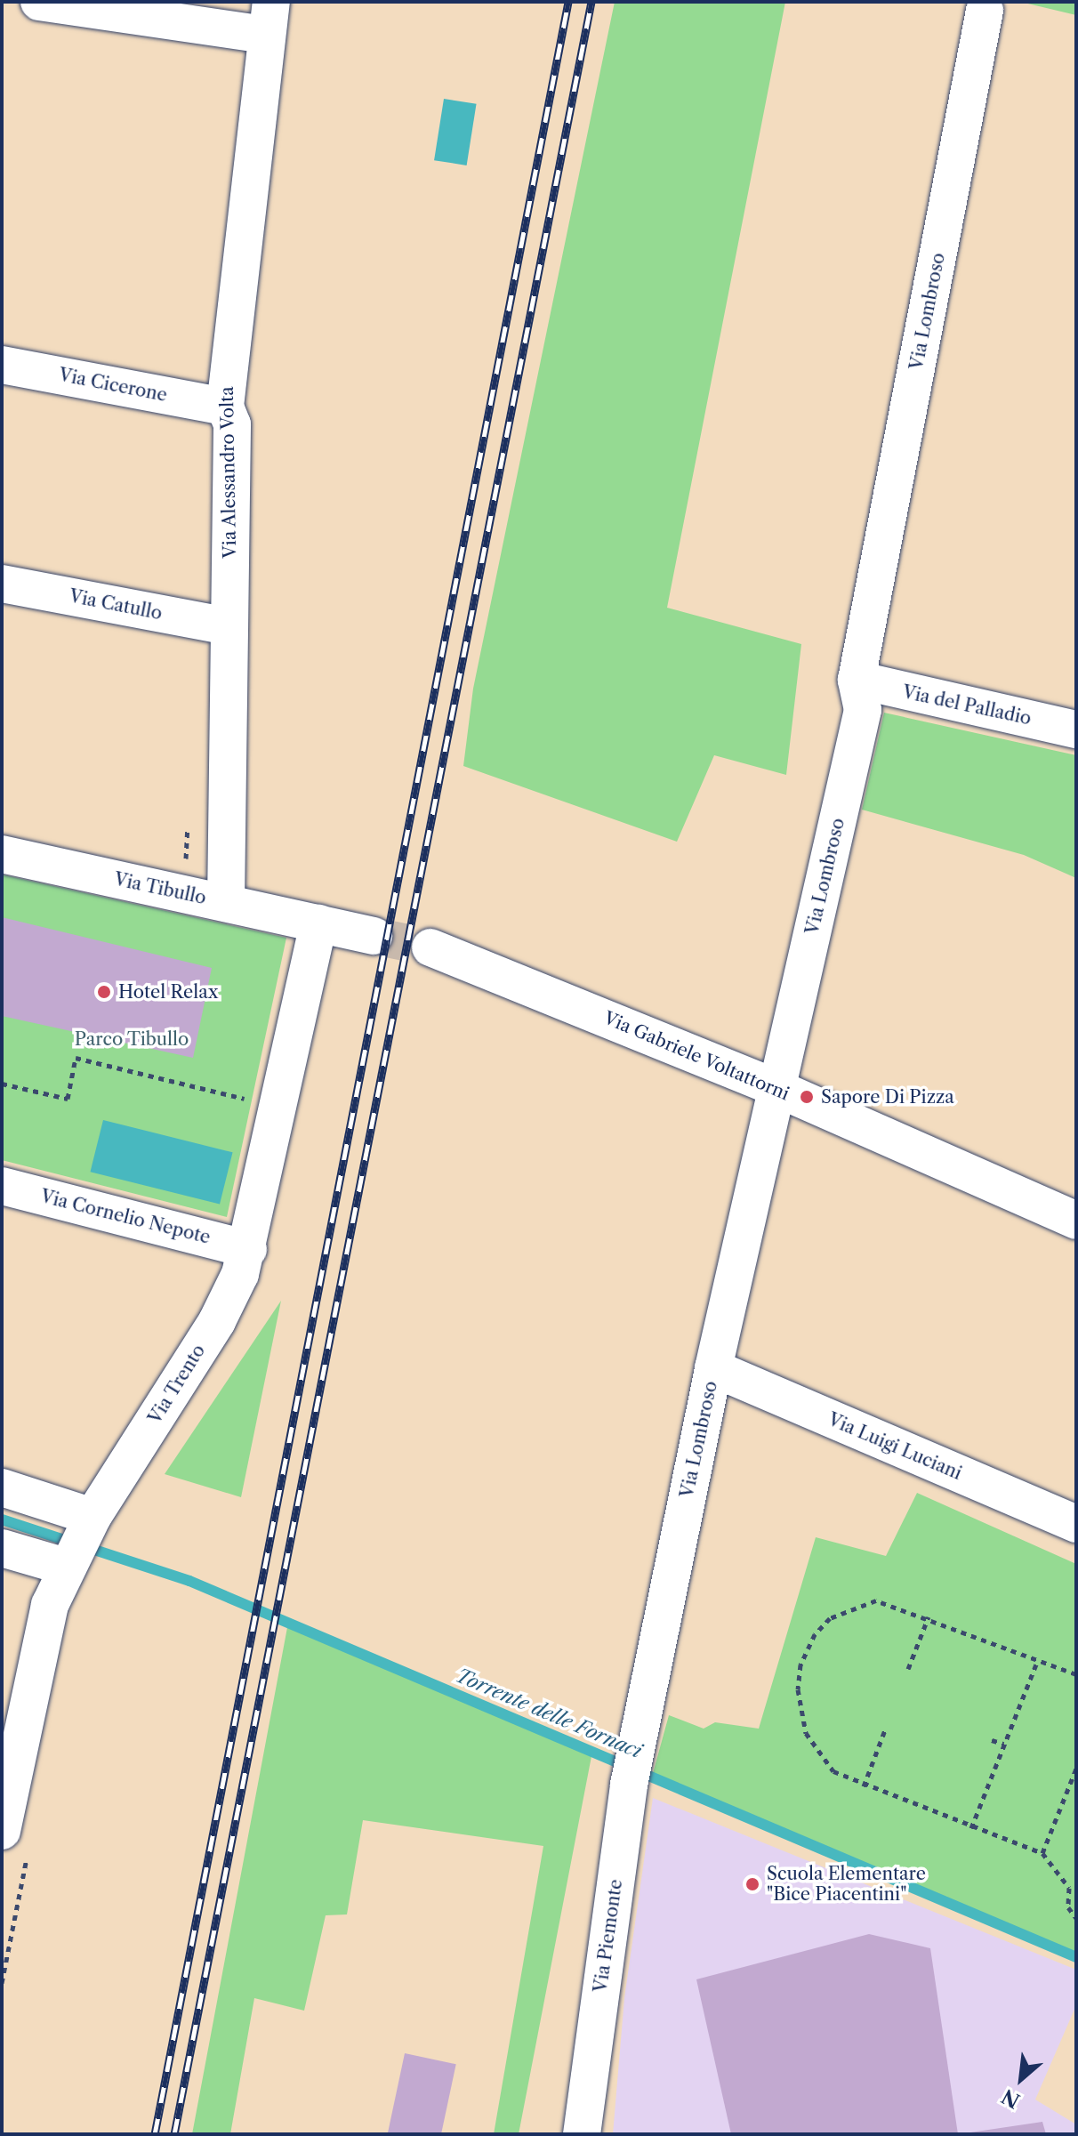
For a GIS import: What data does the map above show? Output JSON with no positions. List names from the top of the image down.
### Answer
{
  "streets": {
    "street": [
      "Via Lombroso",
      "Via Cicerone",
      "Via Alessandro Volta",
      "Via Catullo",
      "Via del Palladio",
      "Via Tibullo",
      "Via Gabriele Voltattorni",
      "Via Cornelio Nepote",
      "Via Trento",
      "Via Luigi Luciani",
      "Via Piemonte"
    ]
  },
  "crossings": [
    ["Via Lombroso", "Via del Palladio"],
    ["Via Lombroso", "Via Gabriele Voltattorni"],
    ["Via Lombroso", "Via Luigi Luciani"],
    ["Via Lombroso", "Via Piemonte"],
    ["Via Cicerone", "Via Alessandro Volta"],
    ["Via Alessandro Volta", "Via Catullo"],
    ["Via Alessandro Volta", "Via Tibullo"],
    ["Via Tibullo", "Via Trento"],
    ["Via Cornelio Nepote", "Via Trento"]
  ],
  "water": ["Torrente delle Fornaci"],
  "parks": ["Parco Tibullo"],
  "places": ["Hotel Relax", "Sapore Di Pizza", "Scuola Elementare \"Bice Piacentini\""],
  "north": "bottom left"
}
